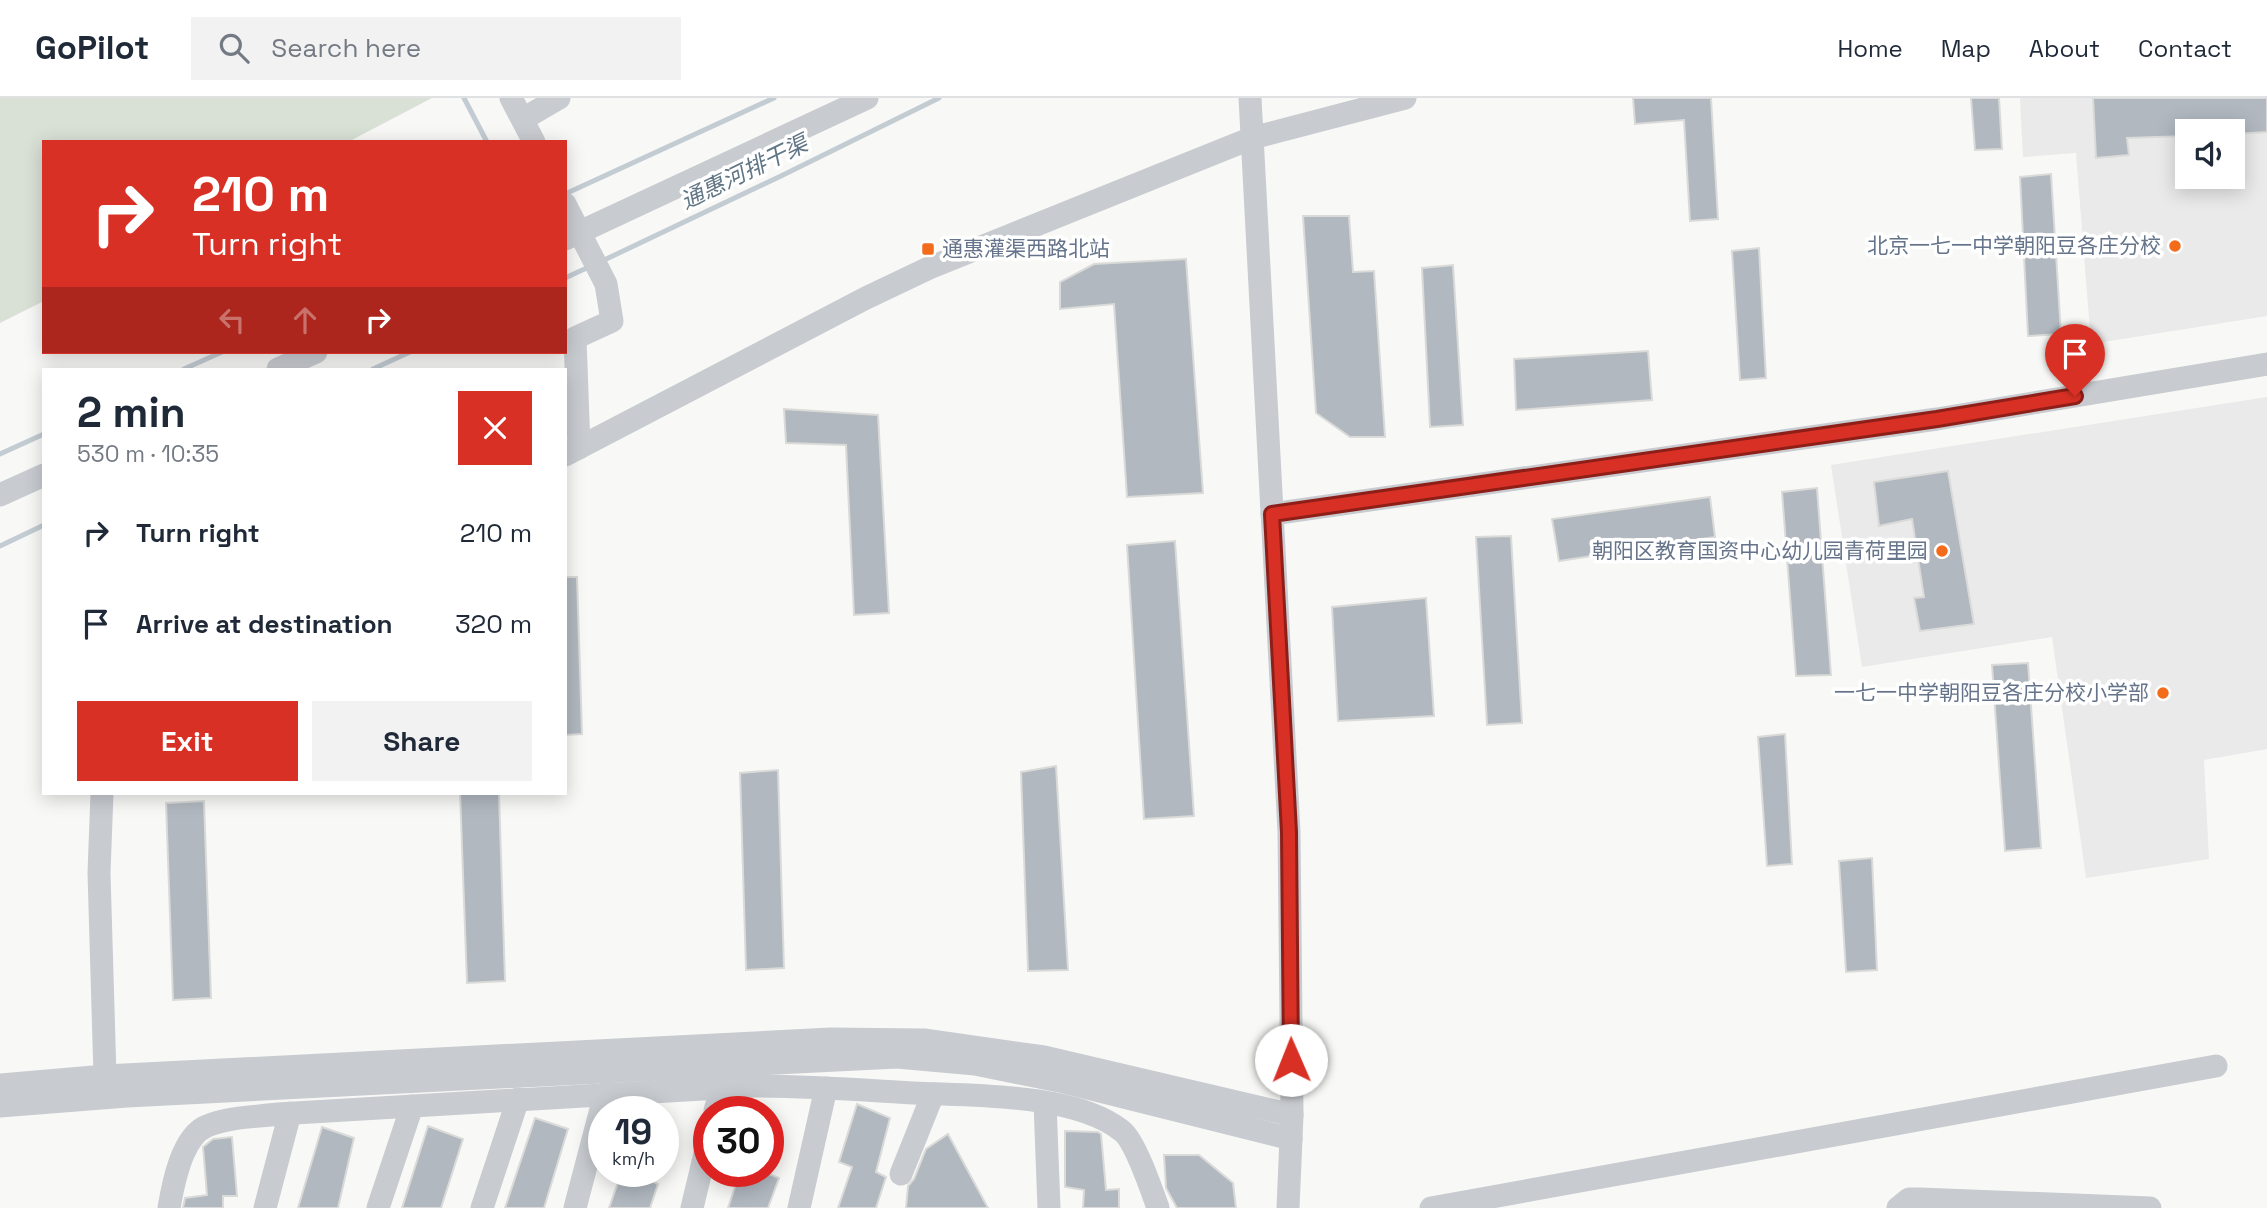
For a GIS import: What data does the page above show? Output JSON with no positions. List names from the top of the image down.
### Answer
{
  "water": ["通惠河排干渠"],
  "places": {
    "other": ["北京一七一中学朝阳豆各庄分校", "朝阳区教育国资中心幼儿园青荷里园", "一七一中学朝阳豆各庄分校小学部"],
    "transit": ["通惠灌渠西路北站"]
  },
  "page": {
    "header": "GoPilot",
    "search": "Search here",
    "nav": [
      "Home",
      "Map",
      "About",
      "Contact"
    ],
    "turn": ["210 m", "Turn right"],
    "heading": ["2 min", "530 m · 10:35"],
    "list": [
      {
        "name": "Turn right",
        "value": "210 m"
      },
      {
        "name": "Arrive at destination",
        "value": "320 m"
      }
    ],
    "buttons": ["Exit", "Share"],
    "speed": "19 km/h",
    "limit": "30"
  }
}
